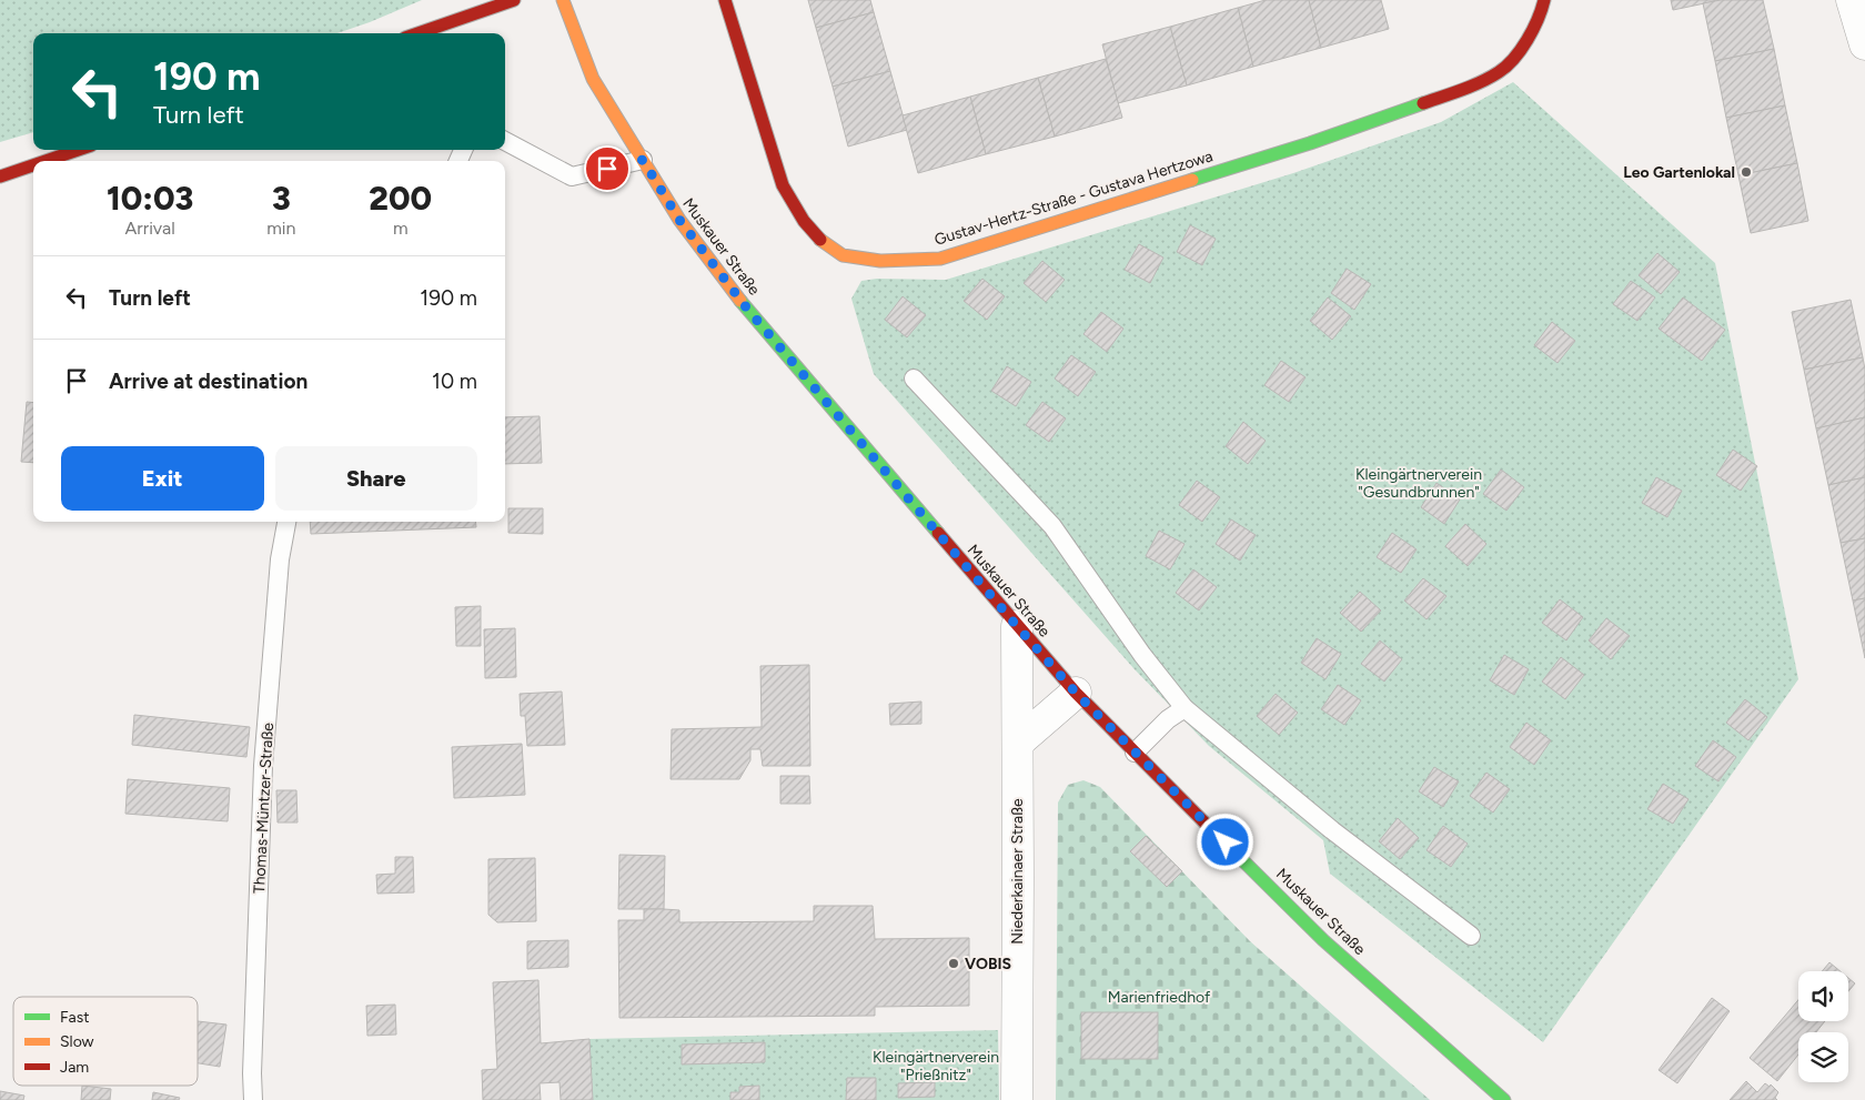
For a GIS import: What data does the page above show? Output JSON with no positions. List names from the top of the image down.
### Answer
{
  "streets": {
    "street": ["Gustav-Hertz-Straße - Gustava Hertzowa", "Muskauer Straße", "Niederkainaer Straße"],
    "lane": ["Thomas-Müntzer-Straße"]
  },
  "crossings": [
    ["Muskauer Straße", "Niederkainaer Straße"]
  ],
  "parks": ["Kleingärtnerverein \"Gesundbrunnen\"", "Marienfriedhof", "Kleingärtnerverein \"Prießnitz\""],
  "places": ["Leo Gartenlokal", "VOBIS"],
  "legend": ["Fast", "Slow", "Jam"],
  "page": {
    "turn": ["190 m", "Turn left"],
    "eta": [
      "10:03",
      "Arrival",
      "3",
      "min",
      "200",
      "m"
    ],
    "list": [
      {
        "name": "Turn left",
        "value": "190 m"
      },
      {
        "name": "Arrive at destination",
        "value": "10 m"
      }
    ],
    "buttons": ["Exit", "Share"]
  }
}
